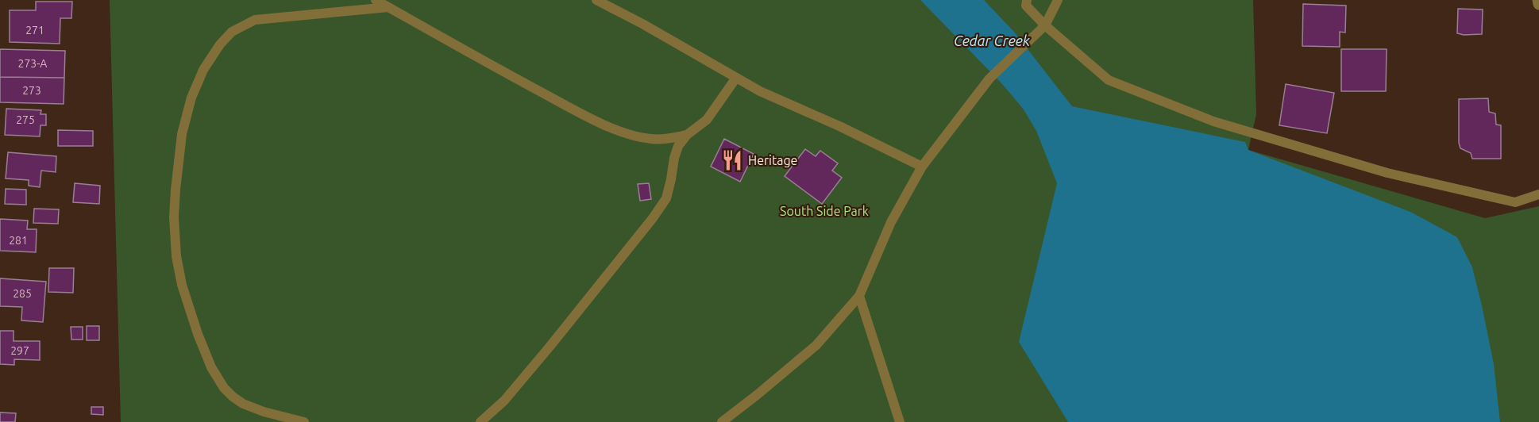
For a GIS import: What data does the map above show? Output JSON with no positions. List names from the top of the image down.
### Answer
{
  "water": ["Cedar Creek"],
  "parks": ["South Side Park"],
  "places": {
    "restaurant": ["Heritage"]
  },
  "house_numbers": [
    "271",
    "273-A",
    "273",
    "275",
    "281",
    "285",
    "297"
  ]
}
